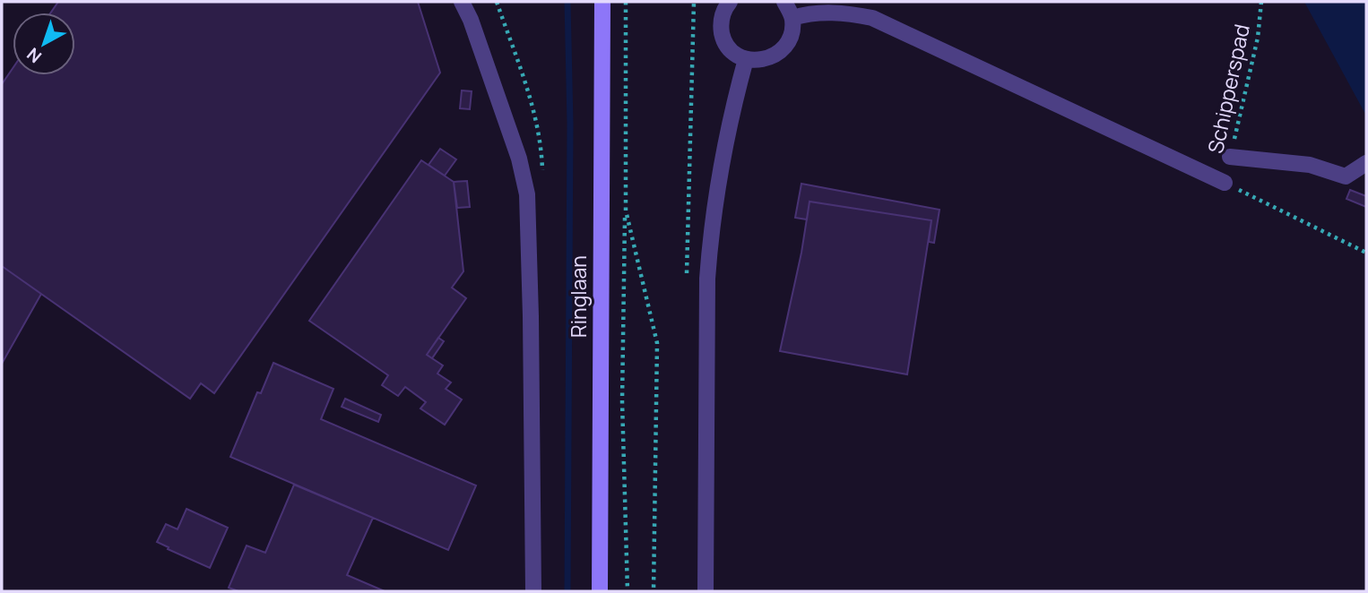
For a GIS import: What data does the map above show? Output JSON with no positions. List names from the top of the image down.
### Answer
{
  "streets": {
    "main road": ["Ringlaan"],
    "path": ["Schipperspad"]
  },
  "north": "bottom left"
}
